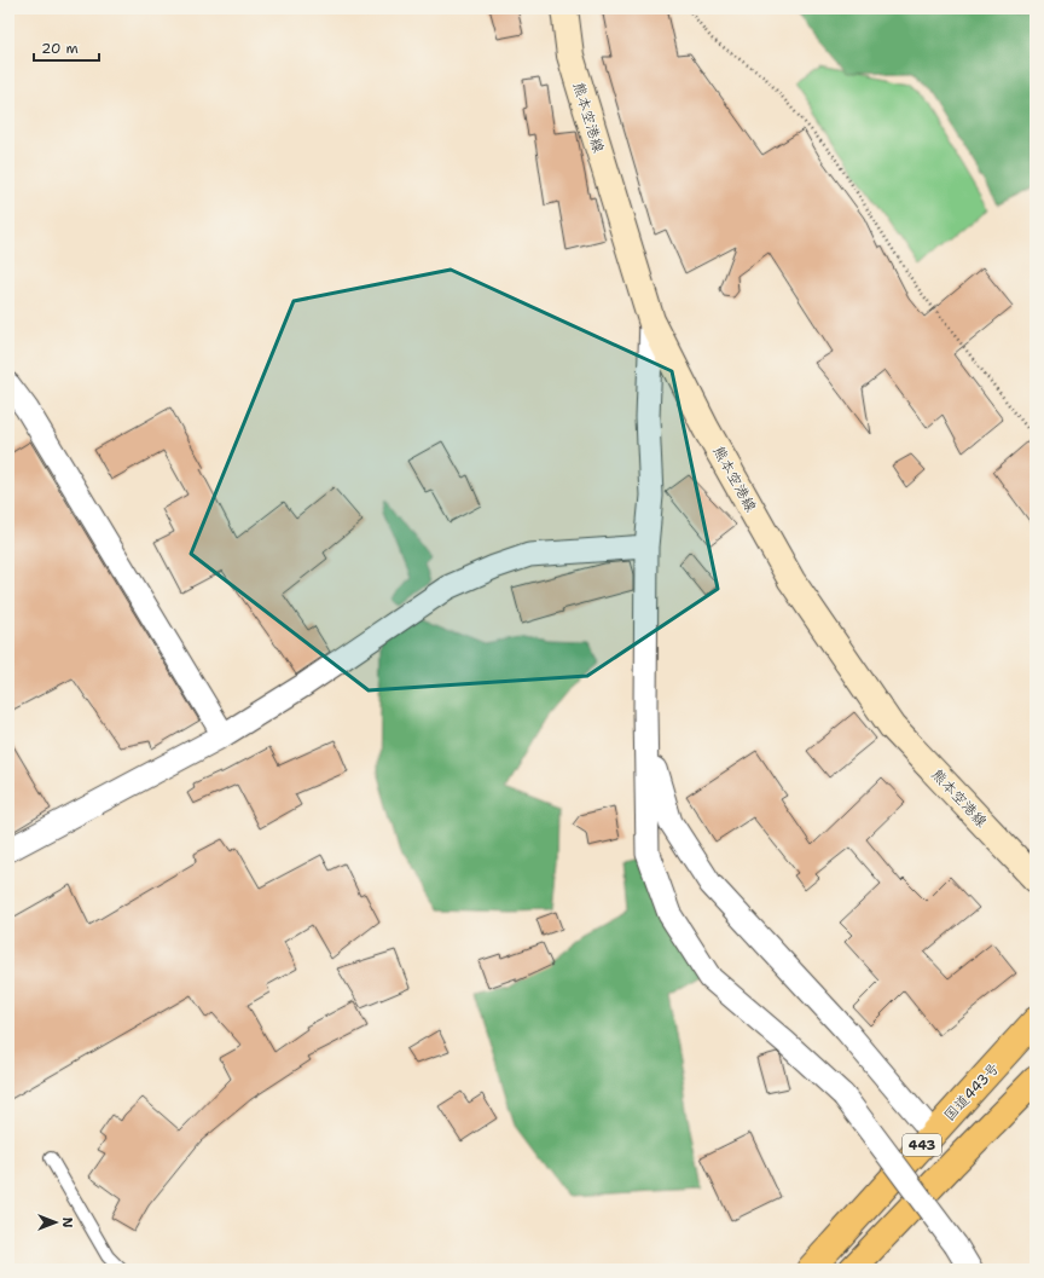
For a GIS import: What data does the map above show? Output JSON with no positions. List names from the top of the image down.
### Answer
{
  "streets": {
    "highway": ["国道443号", "443"],
    "main road": ["熊本空港線"]
  },
  "scale_bar": "20 m",
  "north": "right"
}
